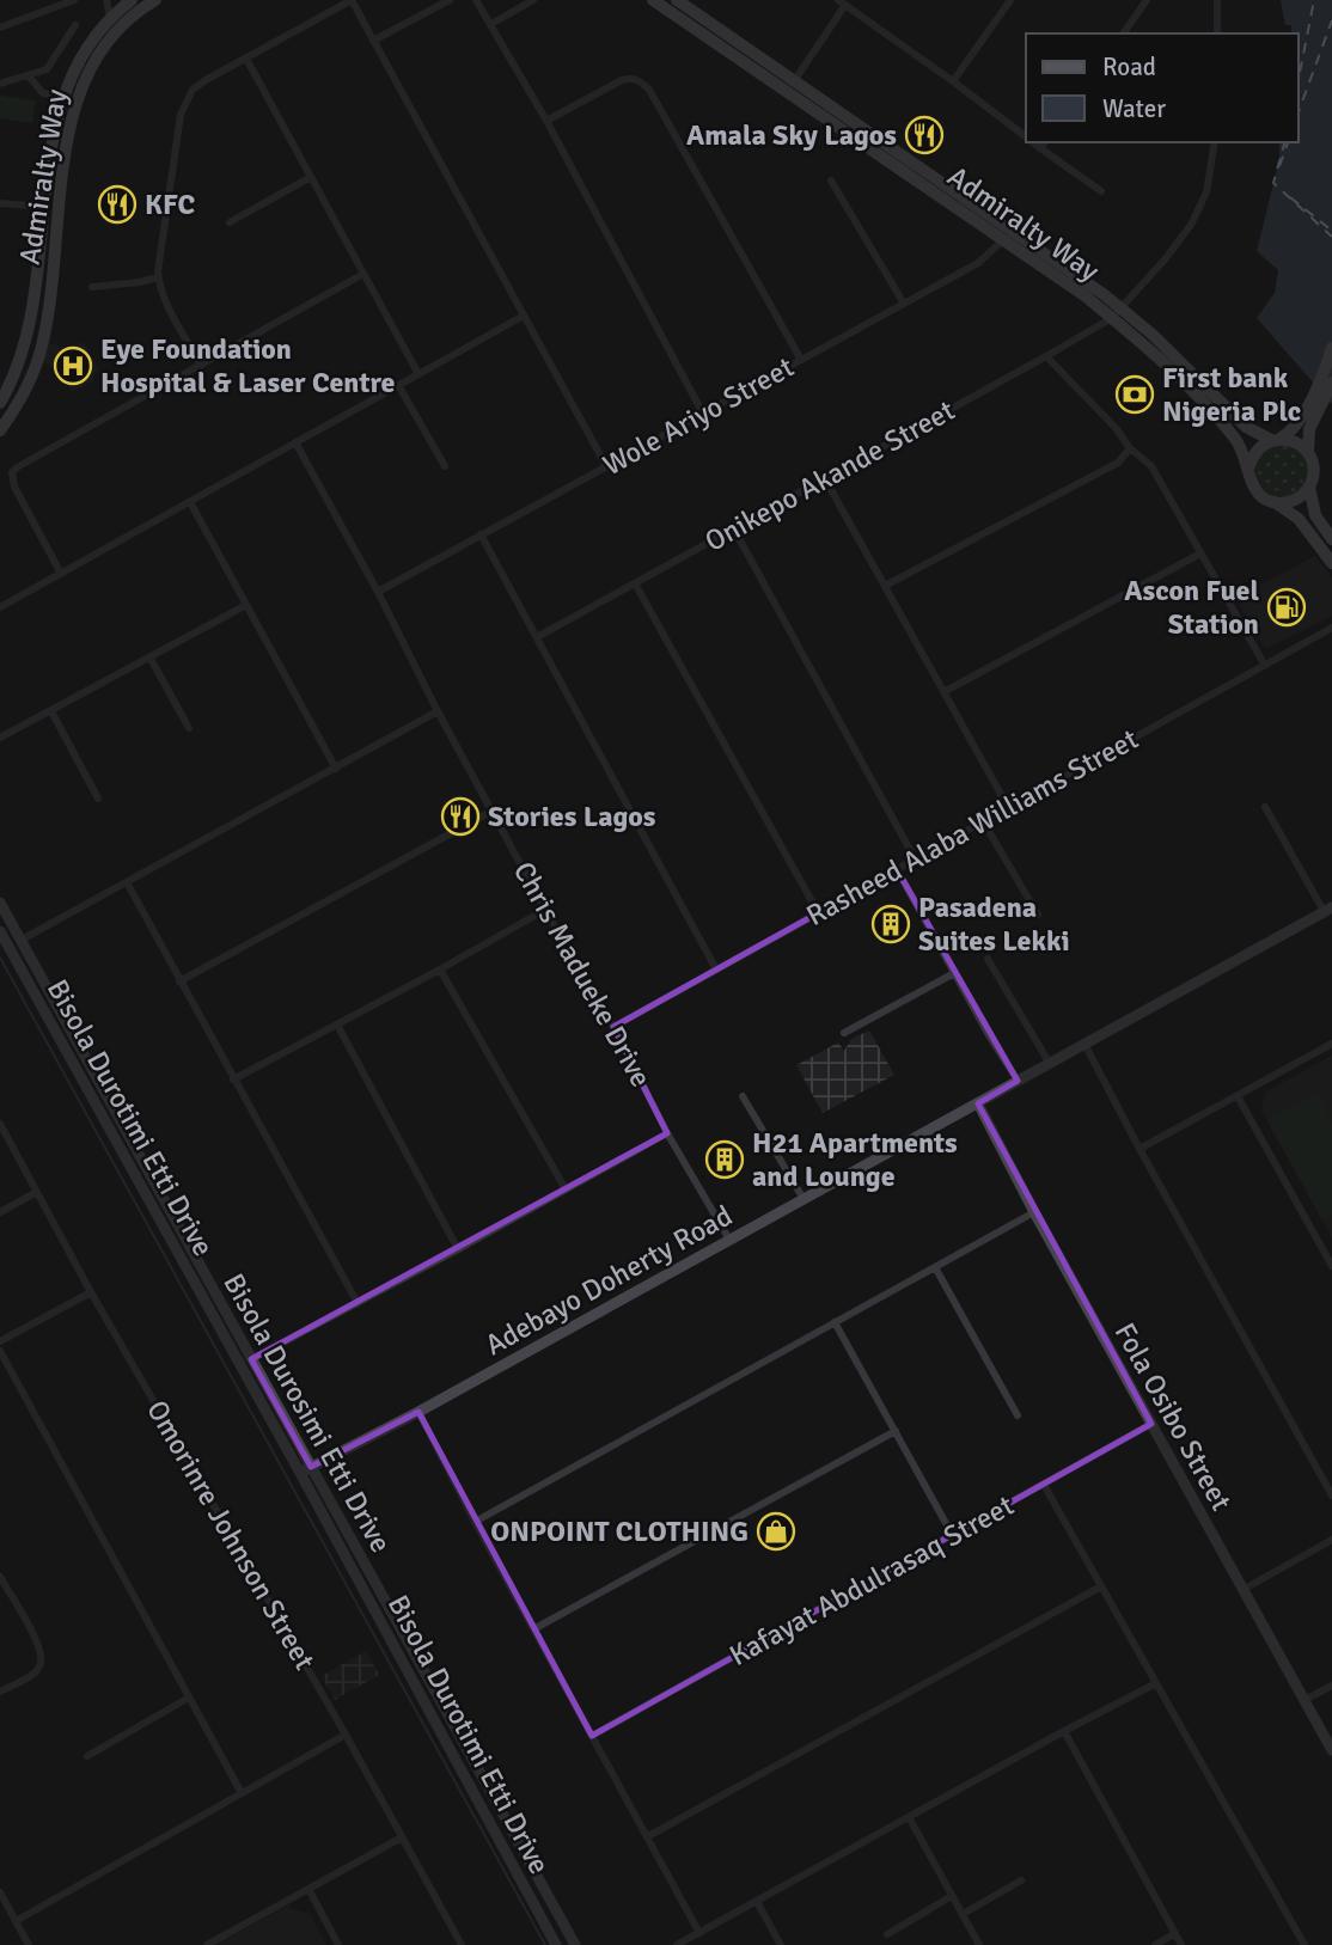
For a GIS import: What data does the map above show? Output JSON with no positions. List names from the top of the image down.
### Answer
{
  "streets": {
    "main road": [
      "Admiralty Way",
      "Bisola Durotimi Etti Drive",
      "Adebayo Doherty Road",
      "Bisola Durosimi Etti Drive",
      "Fola Osibo Street"
    ],
    "street": [
      "Wole Ariyo Street",
      "Onikepo Akande Street",
      "Rasheed Alaba Williams Street",
      "Chris Madueke Drive",
      "Omorinre Johnson Street",
      "Kafayat Abdulrasaq Street"
    ]
  },
  "crossings": [
    ["Admiralty Way", "Wole Ariyo Street"],
    ["Admiralty Way", "Onikepo Akande Street"],
    ["Wole Ariyo Street", "Chris Madueke Drive"],
    ["Rasheed Alaba Williams Street", "Chris Madueke Drive"],
    ["Chris Madueke Drive", "Adebayo Doherty Road"],
    ["Bisola Durotimi Etti Drive", "Adebayo Doherty Road"],
    ["Bisola Durotimi Etti Drive", "Bisola Durosimi Etti Drive"],
    ["Adebayo Doherty Road", "Bisola Durosimi Etti Drive"],
    ["Adebayo Doherty Road", "Fola Osibo Street"],
    ["Fola Osibo Street", "Kafayat Abdulrasaq Street"]
  ],
  "places": {
    "restaurant": ["Amala Sky Lagos", "KFC", "Stories Lagos"],
    "hospital": ["Eye Foundation Hospital & Laser Centre"],
    "bank": ["First bank Nigeria Plc"],
    "fuel station": ["Ascon Fuel Station"],
    "building": ["Pasadena Suites Lekki", "H21 Apartments and Lounge"],
    "shop": ["ONPOINT CLOTHING"]
  },
  "legend": ["Road", "Water"]
}
